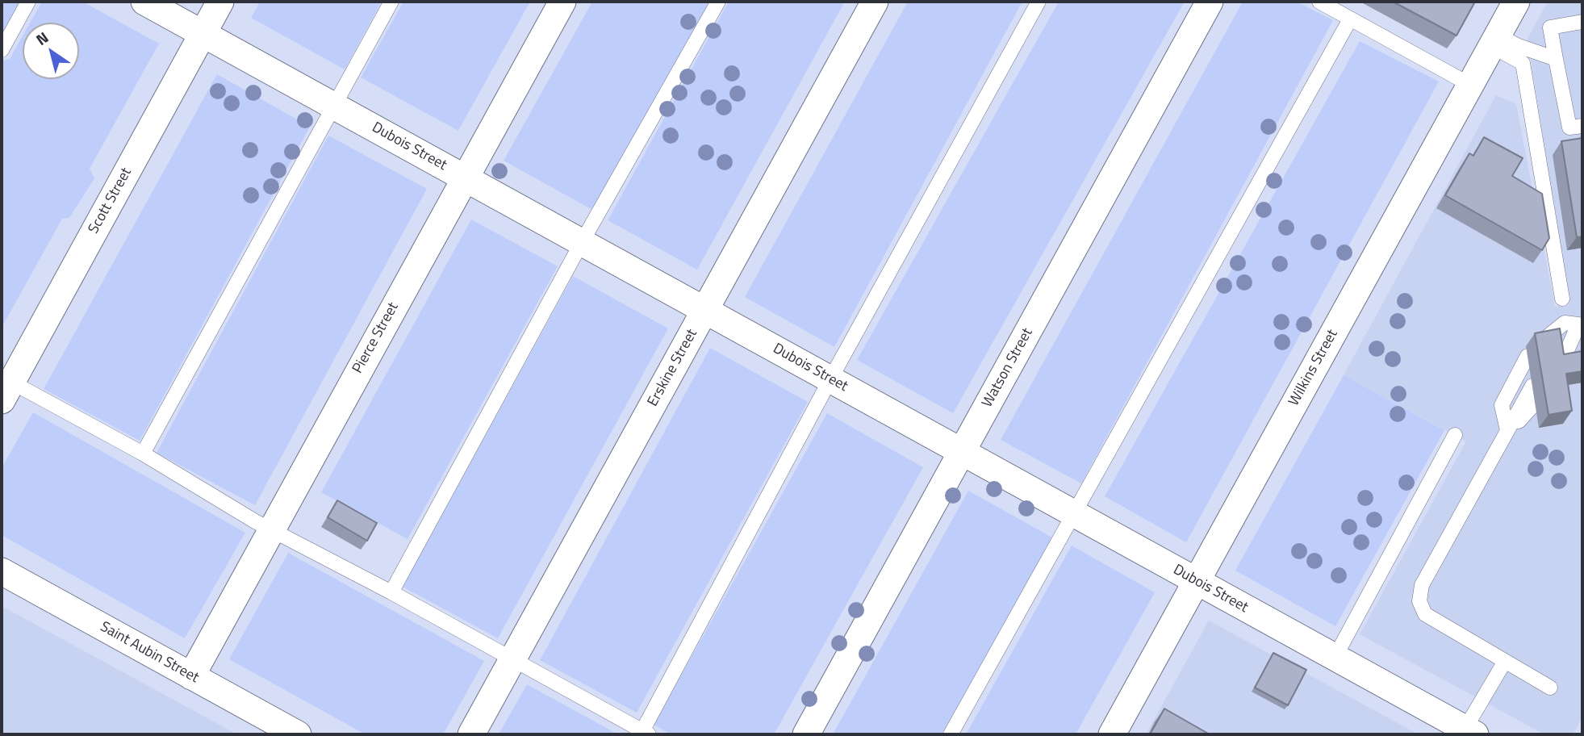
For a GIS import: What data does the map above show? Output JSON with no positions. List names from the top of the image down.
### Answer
{
  "streets": {
    "street": [
      "Dubois Street",
      "Scott Street",
      "Pierce Street",
      "Erskine Street",
      "Watson Street",
      "Wilkins Street",
      "Saint Aubin Street"
    ]
  },
  "crossings": [
    ["Dubois Street", "Scott Street"],
    ["Dubois Street", "Pierce Street"],
    ["Dubois Street", "Erskine Street"],
    ["Dubois Street", "Watson Street"],
    ["Dubois Street", "Wilkins Street"],
    ["Pierce Street", "Saint Aubin Street"]
  ],
  "north": "top left"
}
